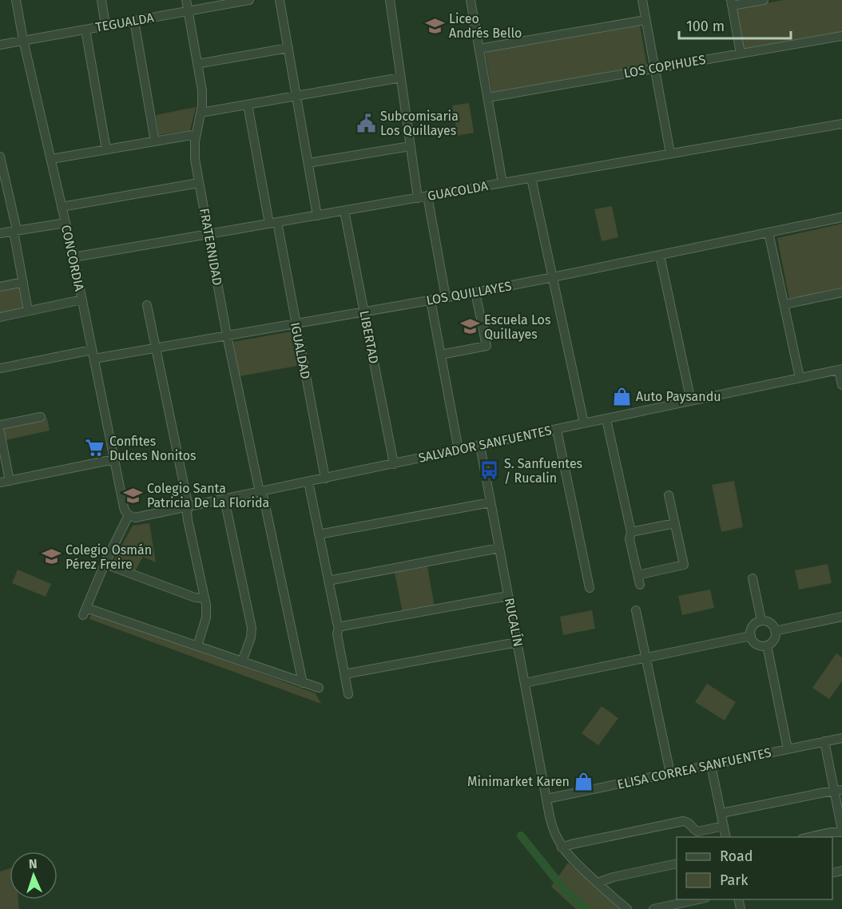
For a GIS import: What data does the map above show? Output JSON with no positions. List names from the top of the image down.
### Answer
{
  "streets": {
    "street": [
      "TEGUALDA",
      "LOS COPIHUES",
      "GUACOLDA",
      "FRATERNIDAD",
      "CONCORDIA",
      "LOS QUILLAYES",
      "LIBERTAD",
      "IGUALDAD",
      "SALVADOR SANFUENTES",
      "RUCALÍN",
      "ELISA CORREA SANFUENTES"
    ]
  },
  "crossings": [
    ["TEGUALDA", "FRATERNIDAD"],
    ["TEGUALDA", "CONCORDIA"],
    ["GUACOLDA", "FRATERNIDAD"],
    ["GUACOLDA", "CONCORDIA"],
    ["GUACOLDA", "LIBERTAD"],
    ["GUACOLDA", "IGUALDAD"],
    ["FRATERNIDAD", "LOS QUILLAYES"],
    ["FRATERNIDAD", "SALVADOR SANFUENTES"],
    ["CONCORDIA", "LOS QUILLAYES"],
    ["CONCORDIA", "SALVADOR SANFUENTES"],
    ["LOS QUILLAYES", "LIBERTAD"],
    ["LOS QUILLAYES", "IGUALDAD"],
    ["LIBERTAD", "SALVADOR SANFUENTES"],
    ["IGUALDAD", "SALVADOR SANFUENTES"],
    ["SALVADOR SANFUENTES", "RUCALÍN"],
    ["RUCALÍN", "ELISA CORREA SANFUENTES"]
  ],
  "places": {
    "school or university": [
      "Liceo Andrés Bello",
      "Escuela Los Quillayes",
      "Colegio Santa Patricia De La Florida",
      "Colegio Osmán Pérez Freire"
    ],
    "public building": ["Subcomisaria Los Quillayes"],
    "shop": ["Auto Paysandu", "Minimarket Karen"],
    "supermarket": ["Confites Dulces Nonitos"],
    "bus stop": ["S. Sanfuentes / Rucalin"]
  },
  "legend": ["Road", "Park"],
  "scale_bar": "100 m",
  "north": "top"
}
